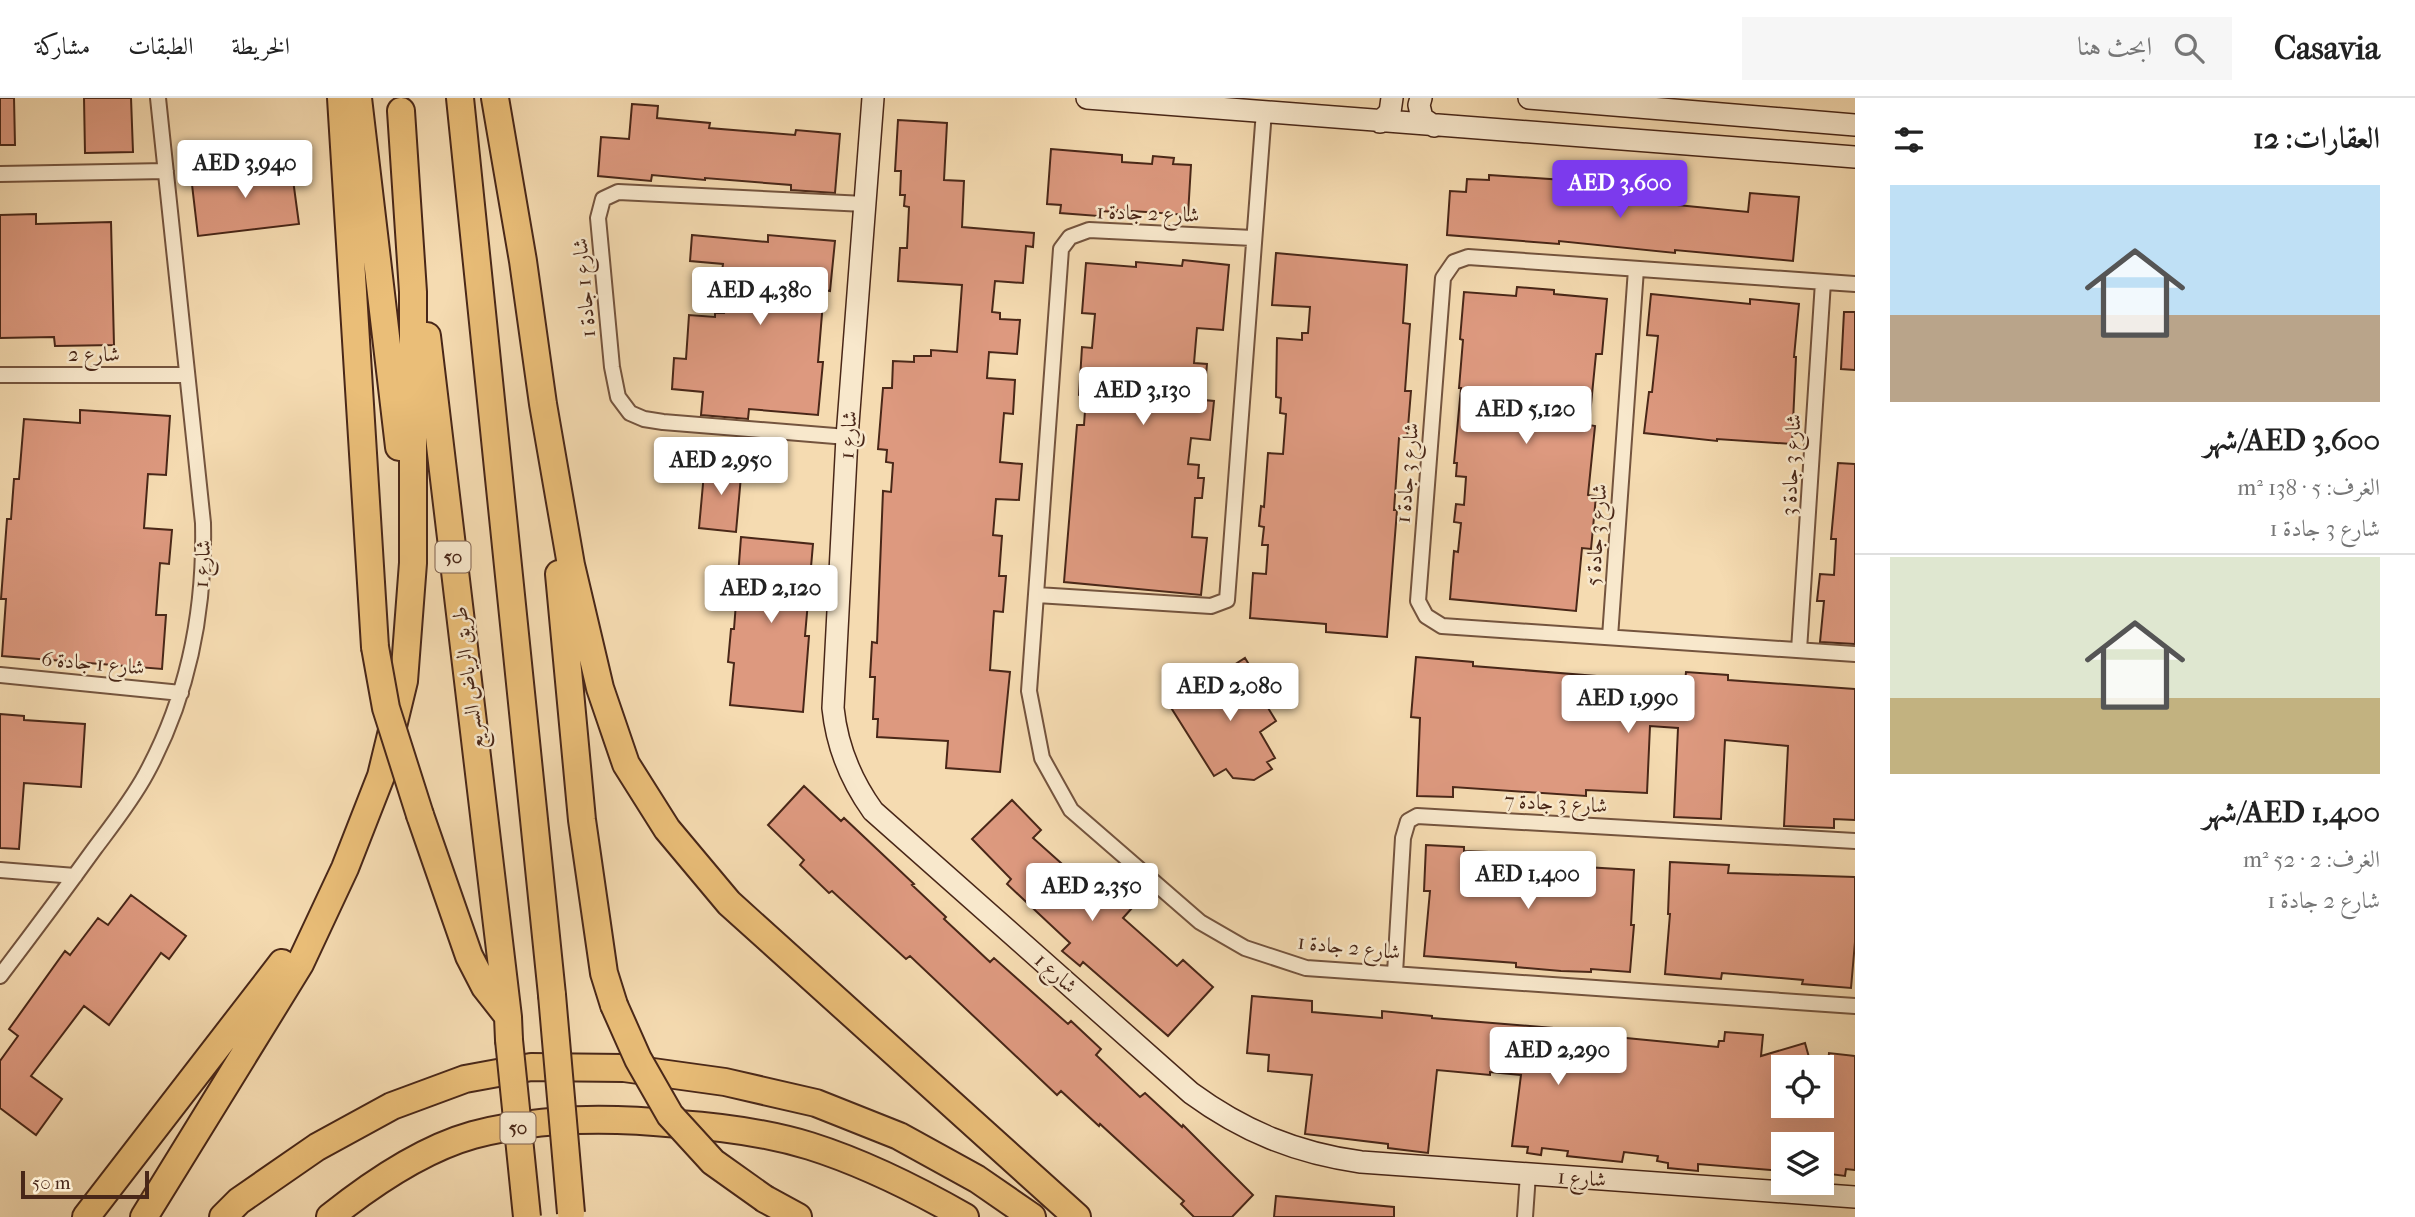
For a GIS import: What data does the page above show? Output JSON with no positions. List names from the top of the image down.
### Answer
{
  "streets": {
    "highway": ["50", "طريق الرياض السريع"],
    "street": [
      "شارع 2 جادة 1",
      "شارع 1 جادة 1",
      "شارع 2",
      "شارع 1",
      "شارع 3 جادة 3",
      "شارع 3 جادة 1",
      "شارع 3 جادة 5",
      "شارع 1 جادة 6",
      "شارع 3 جادة 7"
    ]
  },
  "crossings": [
    ["شارع 2 جادة 1", "شارع 3 جادة 7"],
    ["شارع 1 جادة 1", "شارع 1"],
    ["شارع 2", "شارع 1"],
    ["شارع 1", "شارع 1 جادة 6"],
    ["شارع 3 جادة 3", "شارع 3 جادة 1"],
    ["شارع 3 جادة 1", "شارع 3 جادة 5"]
  ],
  "scale_bar": "50 m",
  "page": {
    "header": "Casavia",
    "search": "ابحث هنا",
    "nav": ["الخريطة", "الطبقات", "مشاركة"],
    "heading": "العقارات: 12",
    "price": [
      "AED 3,940",
      "AED 3,600",
      "AED 4,380",
      "AED 3,130",
      "AED 5,120",
      "AED 2,950",
      "AED 2,120",
      "AED 2,080",
      "AED 1,990",
      "AED 1,400",
      "AED 2,350",
      "AED 2,290"
    ],
    "list": [
      {
        "name": "AED 3,600/شهر",
        "note": "الغرف: 5 · 138 m² · شارع 3 جادة 1"
      },
      {
        "name": "AED 1,400/شهر",
        "note": "الغرف: 2 · 52 m² · شارع 2 جادة 1"
      }
    ],
    "scale": "50 m"
  }
}
